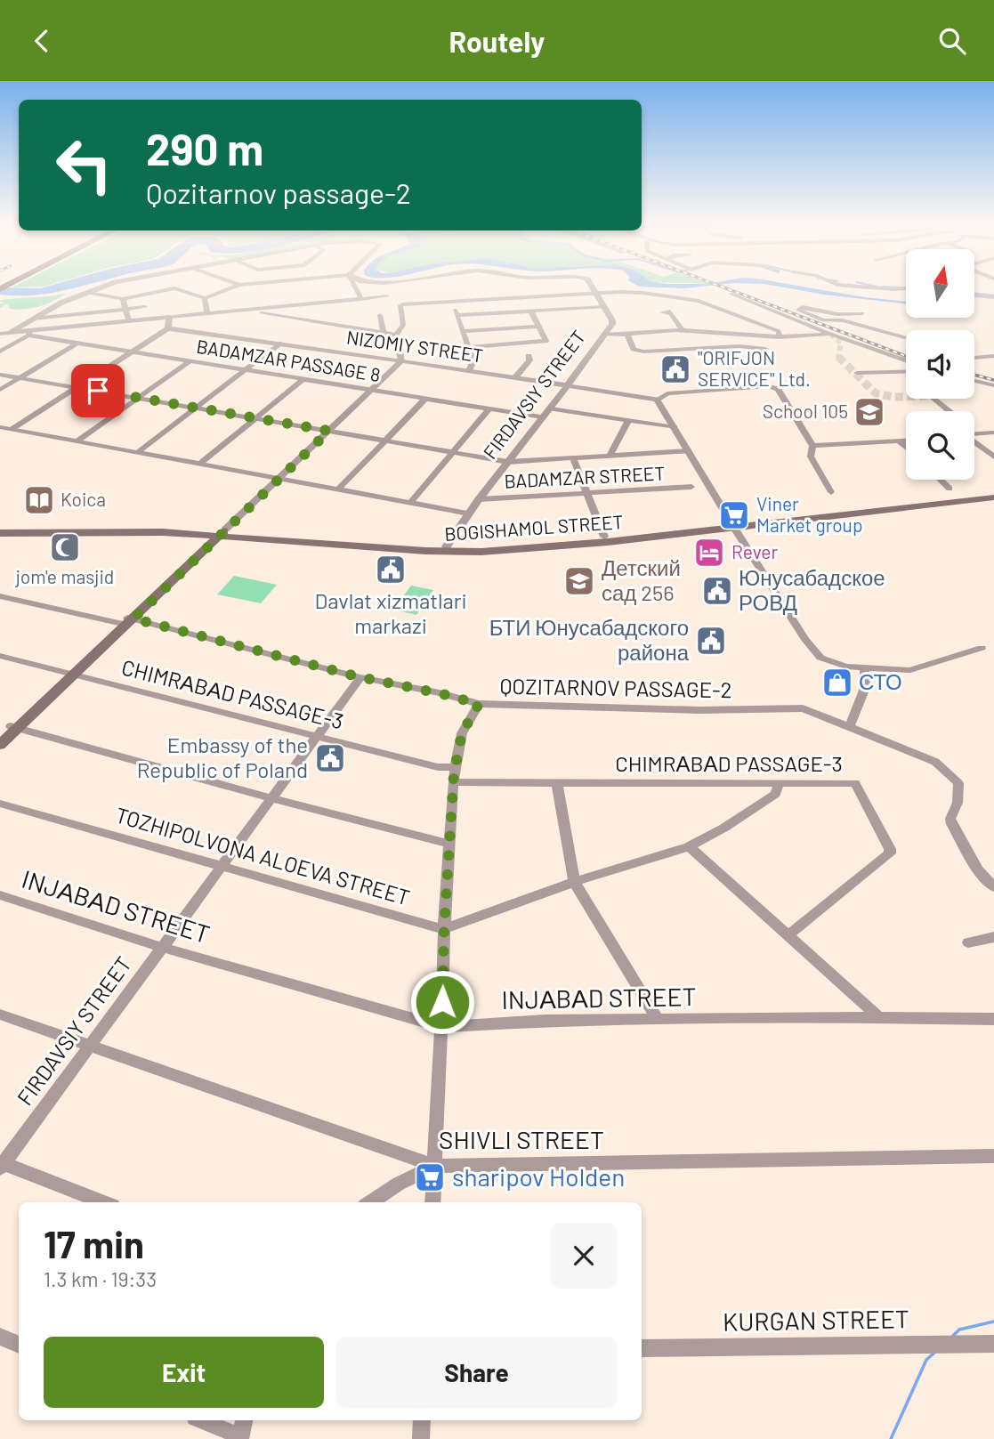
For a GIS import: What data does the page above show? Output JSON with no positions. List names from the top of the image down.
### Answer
{
  "streets": {
    "main road": ["BOGISHAMOL STREET"],
    "street": [
      "NIZOMIY STREET",
      "BADAMZAR PASSAGE 8",
      "FIRDAVSIY STREET",
      "BADAMZAR STREET",
      "QOZITARNOV PASSAGE-2",
      "CHIMRАBАD PASSAGE-3",
      "TOZHIPOLVONA ALOEVA STREET",
      "INJАBАD STREET",
      "SHIVLI STREET",
      "KURGAN STREET"
    ]
  },
  "crossings": [
    ["NIZOMIY STREET", "FIRDAVSIY STREET"],
    ["BADAMZAR PASSAGE 8", "FIRDAVSIY STREET"],
    ["FIRDAVSIY STREET", "BADAMZAR STREET"],
    ["FIRDAVSIY STREET", "BOGISHAMOL STREET"],
    ["FIRDAVSIY STREET", "QOZITARNOV PASSAGE-2"],
    ["FIRDAVSIY STREET", "CHIMRАBАD PASSAGE-3"],
    ["FIRDAVSIY STREET", "TOZHIPOLVONA ALOEVA STREET"],
    ["FIRDAVSIY STREET", "INJАBАD STREET"],
    ["FIRDAVSIY STREET", "SHIVLI STREET"]
  ],
  "places": {
    "public building": [
      "\"ORIFJON SERVICE\" Ltd.",
      "Davlat xizmatlari markazi",
      "Юнусабадское РОВД",
      "БТИ Юнусабадского района",
      "Embassy of the Republic of Poland"
    ],
    "school or university": ["School 105", "Детский сад 256"],
    "library": ["Koica"],
    "supermarket": ["Viner Market group", "sharipov Holden"],
    "mosque": ["jom'e masjid"],
    "hotel": ["Rever"],
    "shop": ["СТО"]
  },
  "north": "top",
  "page": {
    "header": "Routely",
    "turn": ["290 m", "Qozitarnov passage-2"],
    "heading": ["17 min", "1.3 km · 19:33"],
    "buttons": ["Exit", "Share"]
  }
}
